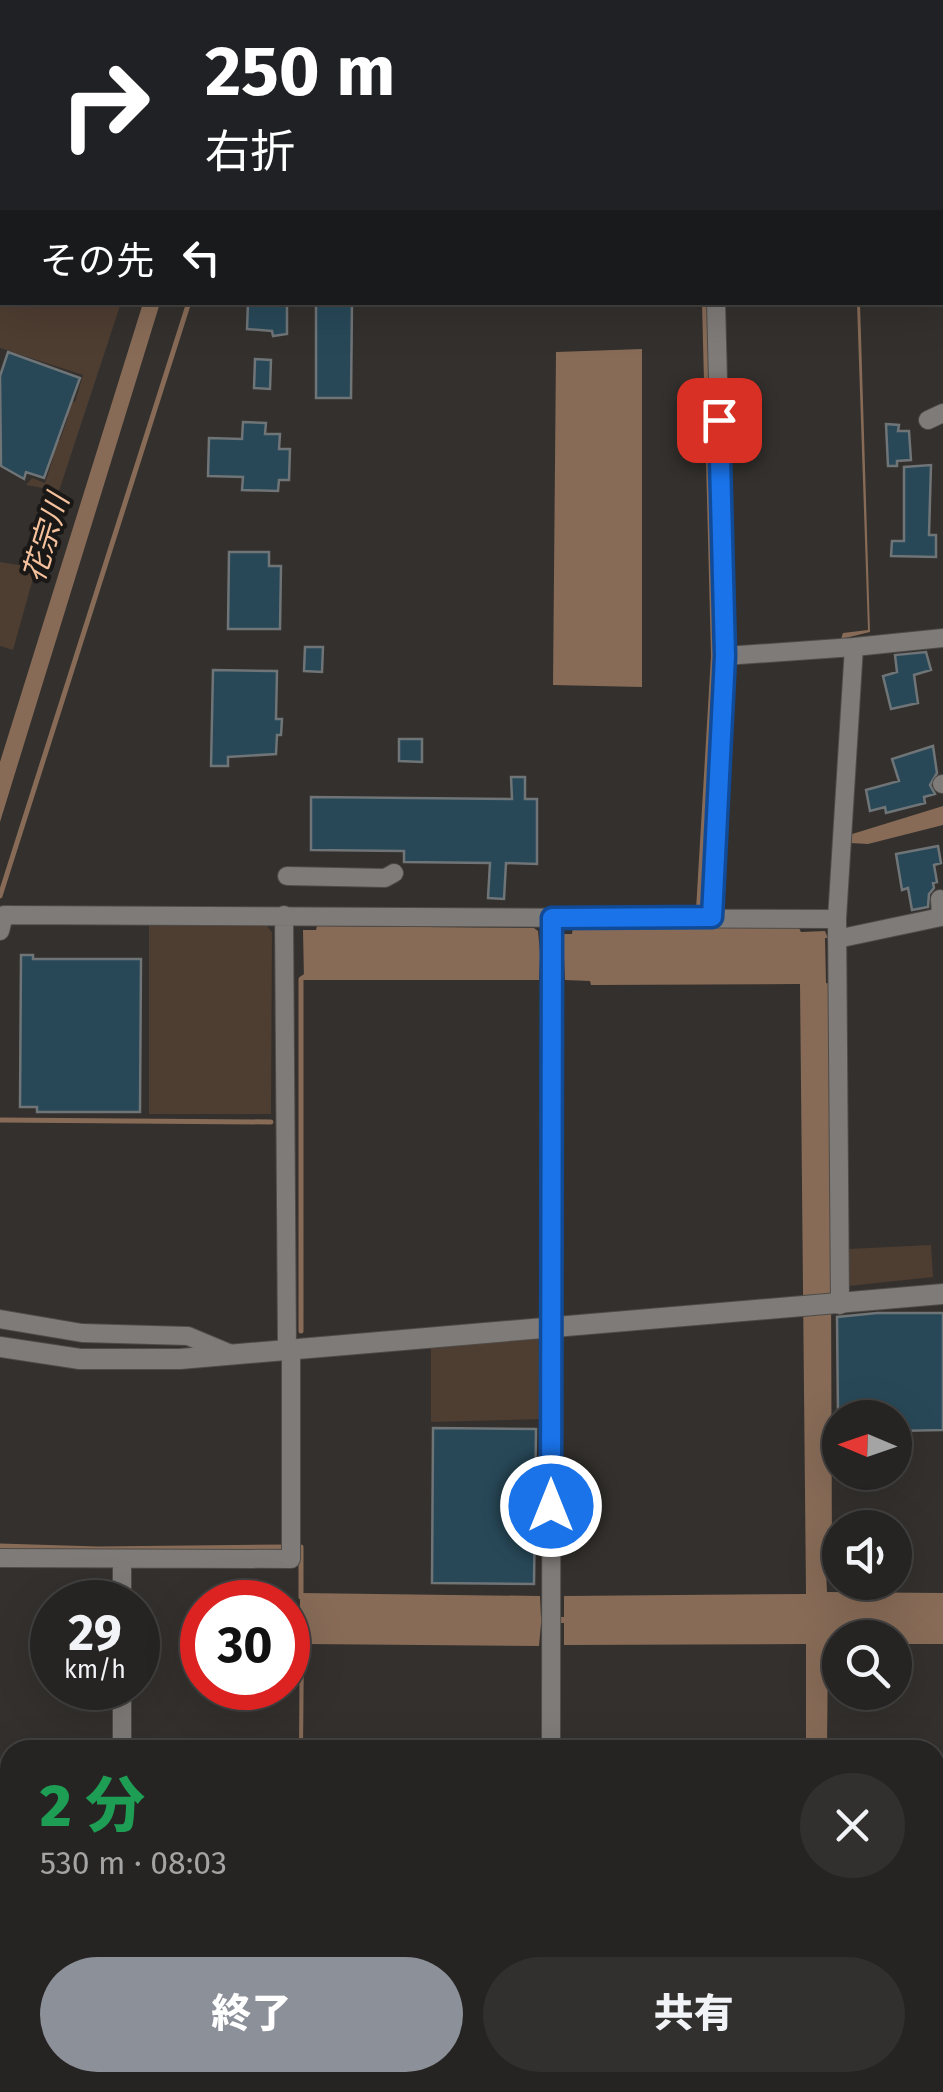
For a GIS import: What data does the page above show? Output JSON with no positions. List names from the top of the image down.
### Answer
{
  "water": ["花宗川"],
  "north": "left",
  "page": {
    "turn": ["250 m", "右折"],
    "then": "その先",
    "speed": "29 km/h",
    "limit": "30",
    "heading": ["2 分", "530 m · 08:03"],
    "buttons": ["終了", "共有"]
  }
}
